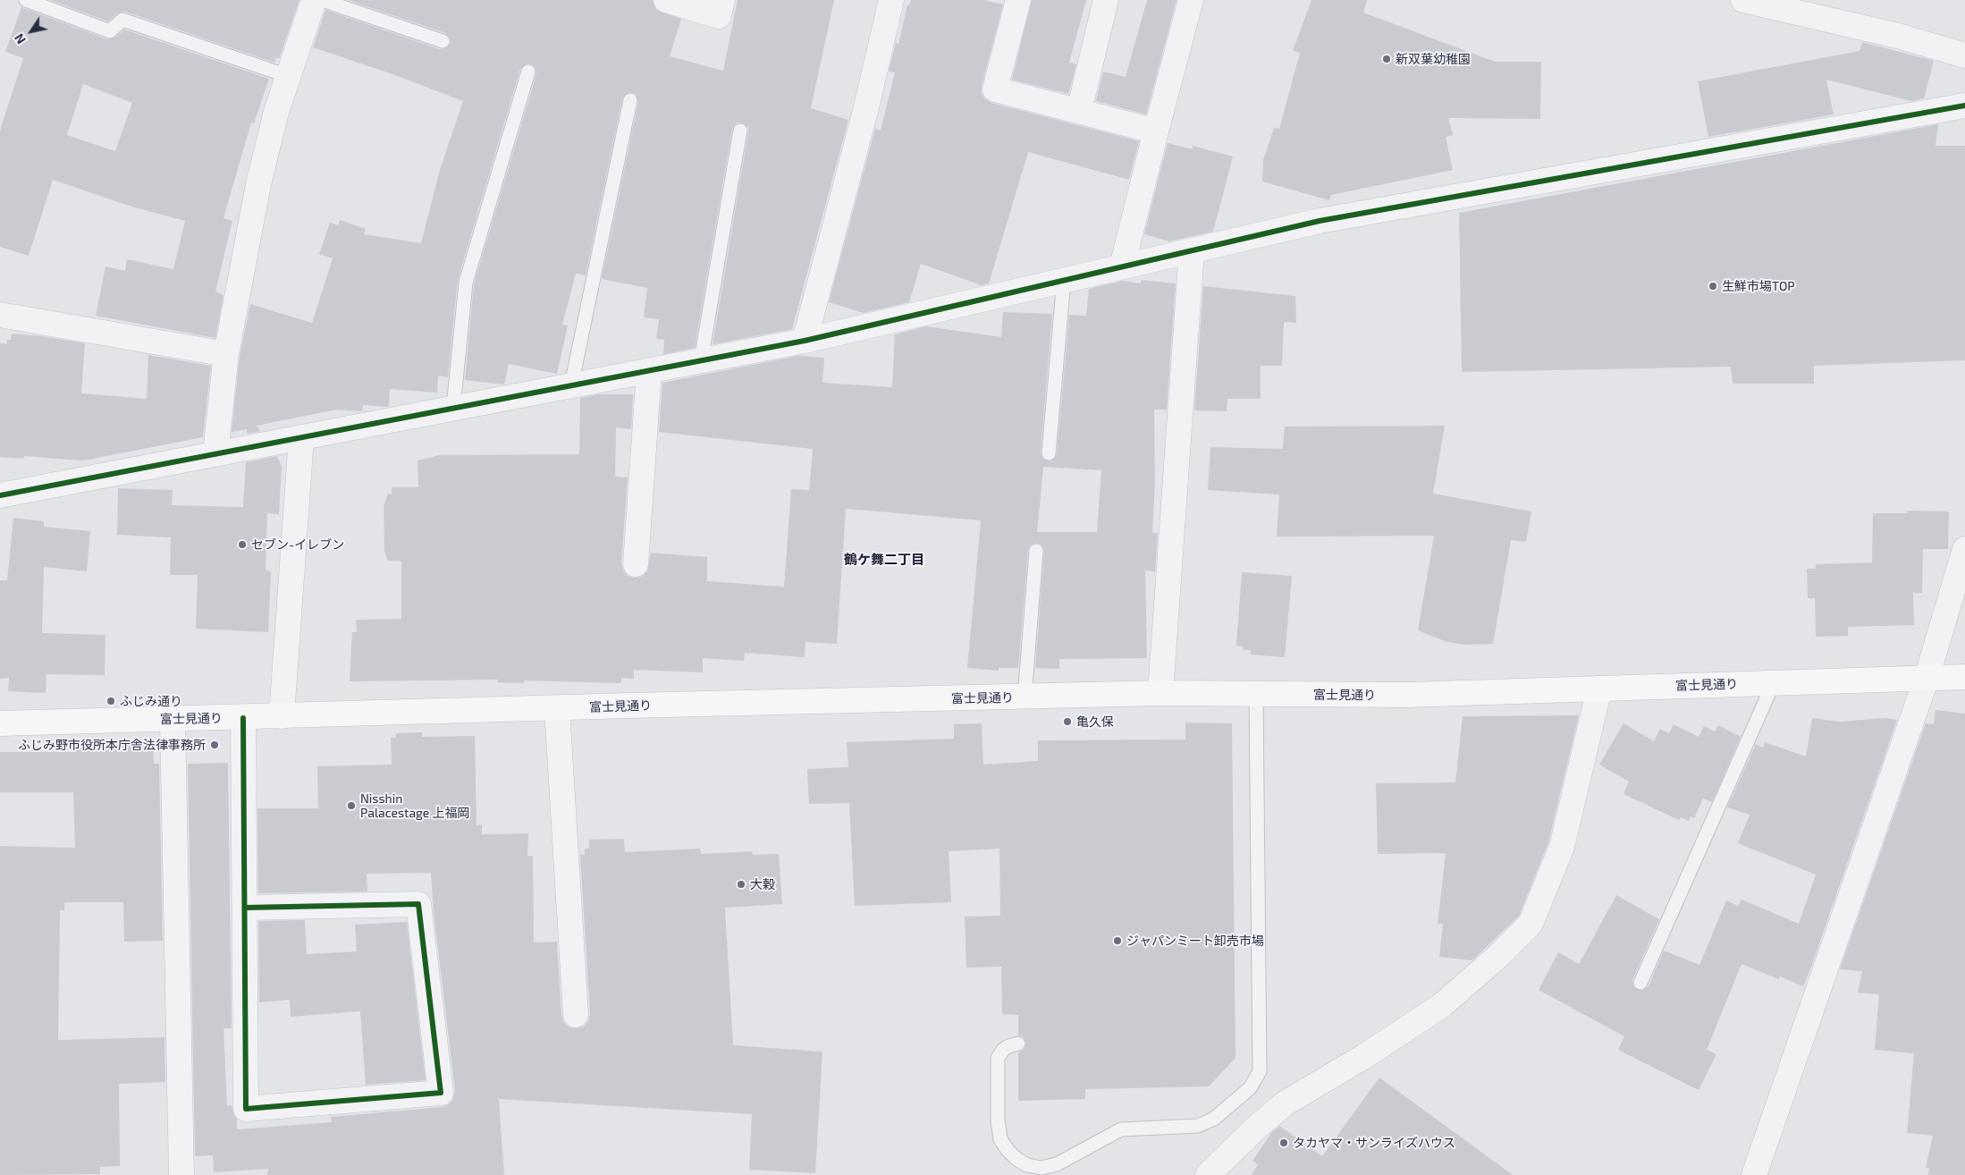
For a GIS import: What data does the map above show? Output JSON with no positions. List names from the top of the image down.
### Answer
{
  "streets": {
    "main road": ["富士見通り"]
  },
  "districts": ["鶴ケ舞二丁目"],
  "places": [
    "新双葉幼稚園",
    "生鮮市場TOP",
    "セブン-イレブン",
    "ふじみ通り",
    "亀久保",
    "ふじみ野市役所本庁舎法律事務所",
    "Nisshin Palacestage 上福岡",
    "大穀",
    "ジャパンミート卸売市場",
    "タカヤマ・サンライズハウス"
  ],
  "north": "bottom left"
}
